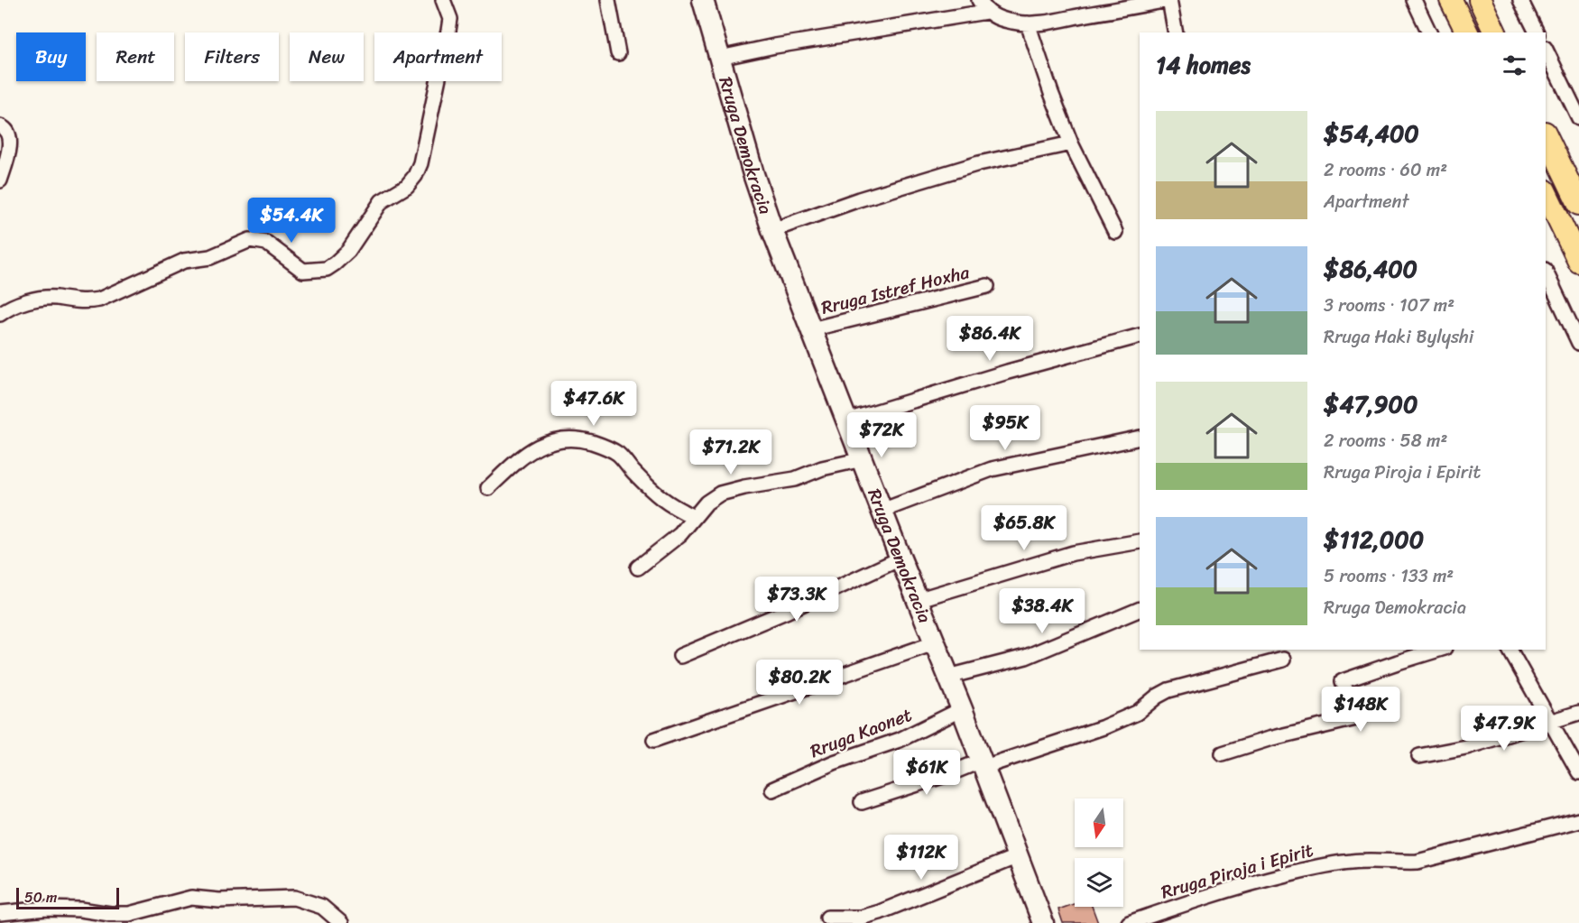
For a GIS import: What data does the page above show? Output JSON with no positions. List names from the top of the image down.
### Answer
{
  "streets": {
    "main road": ["Rruga Demokracia"],
    "street": ["Rruga Istref Hoxha", "Rruga Kaonet", "Rruga Piroja i Epirit"]
  },
  "crossings": [
    ["Rruga Demokracia", "Rruga Istref Hoxha"],
    ["Rruga Demokracia", "Rruga Kaonet"]
  ],
  "scale_bar": "50 m",
  "north": "bottom",
  "page": {
    "chip": [
      "Buy",
      "Rent",
      "Filters",
      "New",
      "Apartment"
    ],
    "heading": "14 homes",
    "list": [
      {
        "name": "$54,400",
        "note": "2 rooms · 60 m² · Apartment"
      },
      {
        "name": "$86,400",
        "note": "3 rooms · 107 m² · Rruga Haki Bylyshi"
      },
      {
        "name": "$47,900",
        "note": "2 rooms · 58 m² · Rruga Piroja i Epirit"
      },
      {
        "name": "$112,000",
        "note": "5 rooms · 133 m² · Rruga Demokracia"
      }
    ],
    "price": [
      "$54.4K",
      "$86.4K",
      "$47.6K",
      "$95K",
      "$72K",
      "$71.2K",
      "$65.8K",
      "$73.3K",
      "$38.4K",
      "$80.2K",
      "$148K",
      "$47.9K",
      "$61K",
      "$112K"
    ],
    "scale": "50 m"
  }
}
